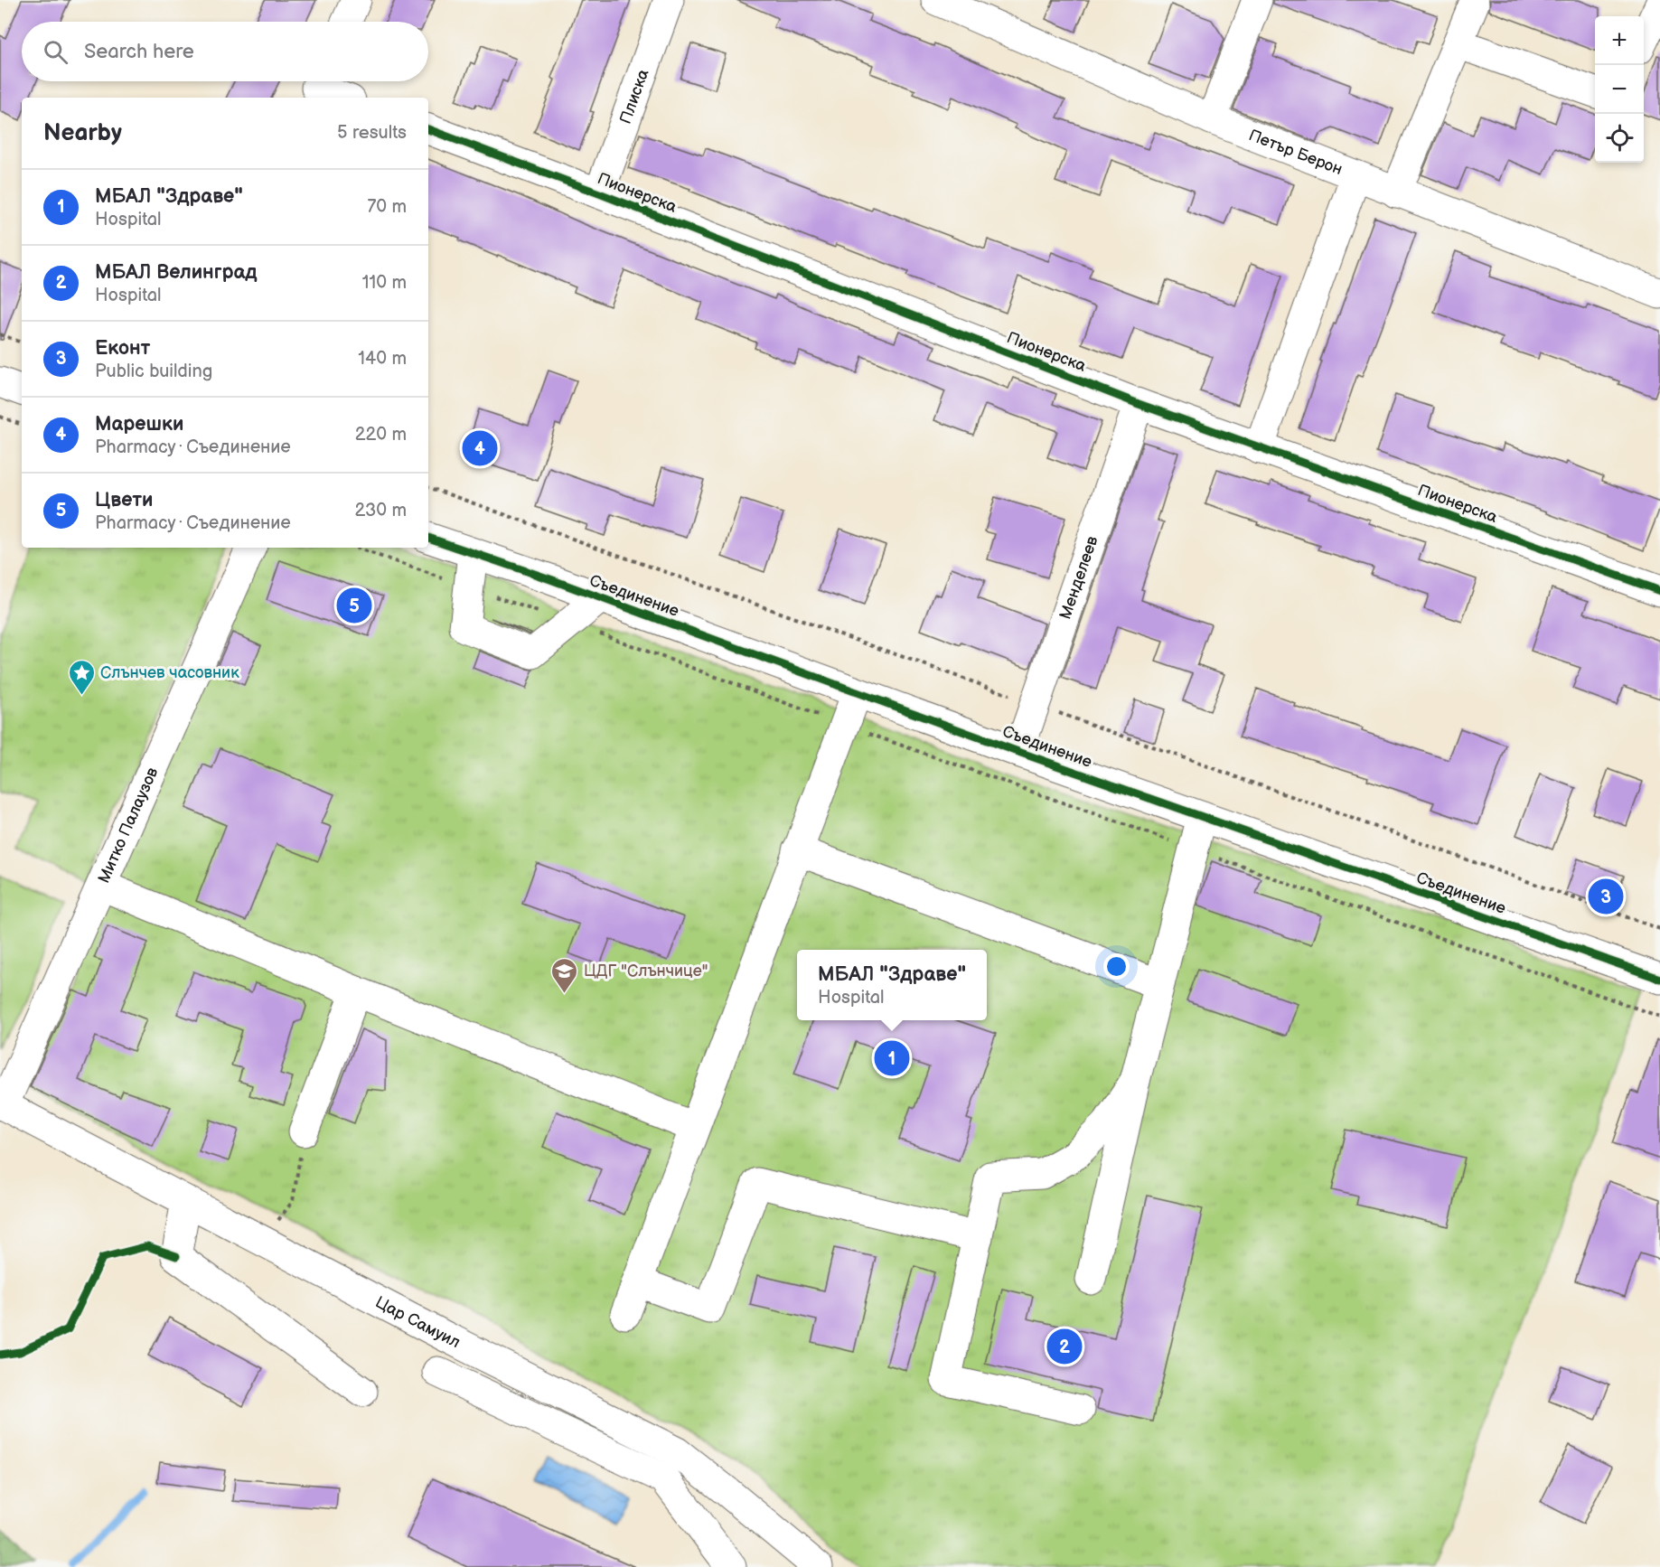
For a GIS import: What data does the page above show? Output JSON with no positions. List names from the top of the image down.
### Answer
{
  "streets": {
    "street": [
      "Плиска",
      "Петър Берон",
      "Пионерска",
      "Менделеев",
      "Съединение",
      "Митко Палаузов",
      "Цар Самуил"
    ]
  },
  "crossings": [
    ["Плиска", "Пионерска"],
    ["Пионерска", "Менделеев"],
    ["Менделеев", "Съединение"],
    ["Митко Палаузов", "Цар Самуил"]
  ],
  "places": {
    "place": ["Слънчев часовник"],
    "school or university": ["ЦДГ \"Слънчице\""]
  },
  "page": {
    "map_buttons": ["+", "−"],
    "search": "Search here",
    "heading": ["Nearby", "5 results"],
    "list": [
      {
        "mark": "1",
        "name": "МБАЛ \"Здраве\"",
        "note": "Hospital",
        "value": "70 m"
      },
      {
        "mark": "2",
        "name": "МБАЛ Велинград",
        "note": "Hospital",
        "value": "110 m"
      },
      {
        "mark": "3",
        "name": "Еконт",
        "note": "Public building",
        "value": "140 m"
      },
      {
        "mark": "4",
        "name": "Марешки",
        "note": "Pharmacy · Съединение",
        "value": "220 m"
      },
      {
        "mark": "5",
        "name": "Цвети",
        "note": "Pharmacy · Съединение",
        "value": "230 m"
      }
    ],
    "pins": [
      "4",
      "5",
      "3",
      "1",
      "2"
    ],
    "popup": ["МБАЛ \"Здраве\"", "Hospital"]
  }
}
